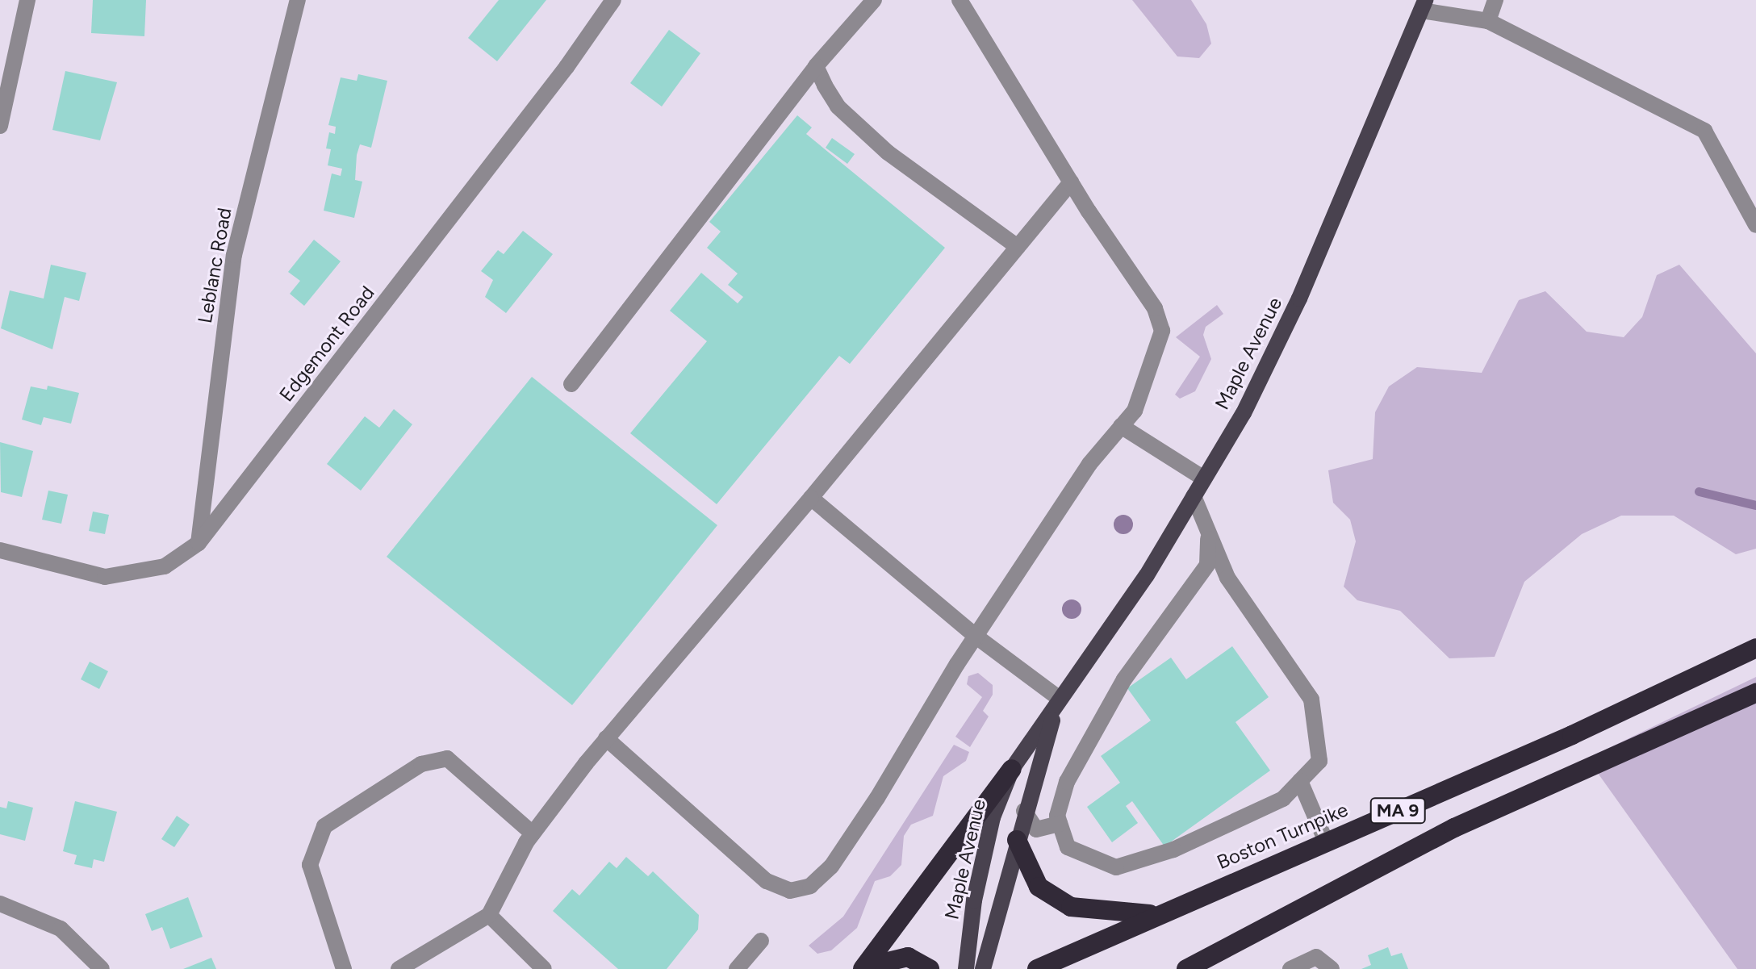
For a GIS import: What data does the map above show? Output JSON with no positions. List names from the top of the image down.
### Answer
{
  "streets": {
    "highway": ["MA 9", "Boston Turnpike"],
    "main road": ["Maple Avenue"],
    "street": ["Leblanc Road", "Edgemont Road"]
  },
  "crossings": [
    ["Leblanc Road", "Edgemont Road"]
  ]
}
